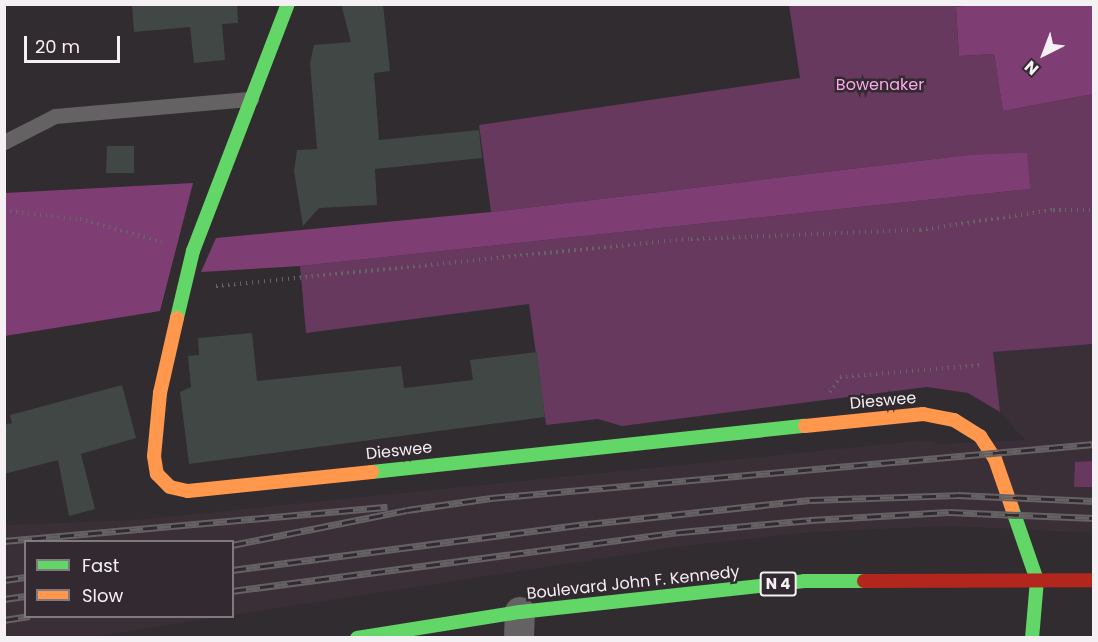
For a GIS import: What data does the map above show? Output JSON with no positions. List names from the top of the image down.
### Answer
{
  "streets": {
    "street": ["Dieswee", "Boulevard John F. Kennedy", "N 4"]
  },
  "crossings": [
    ["Dieswee", "Boulevard John F. Kennedy"]
  ],
  "parks": ["Bowenaker"],
  "legend": ["Fast", "Slow"],
  "scale_bar": "20 m",
  "north": "bottom left"
}
